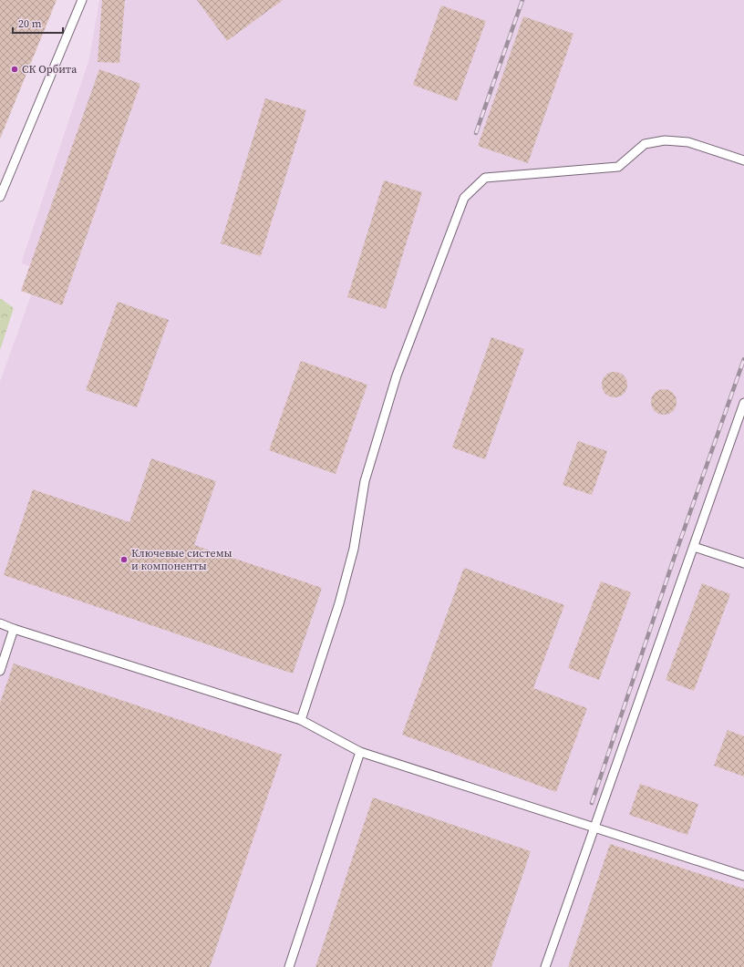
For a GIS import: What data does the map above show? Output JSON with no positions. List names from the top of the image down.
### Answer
{
  "places": ["СК Орбита", "Ключевые системы и компоненты"],
  "scale_bar": "20 m"
}
